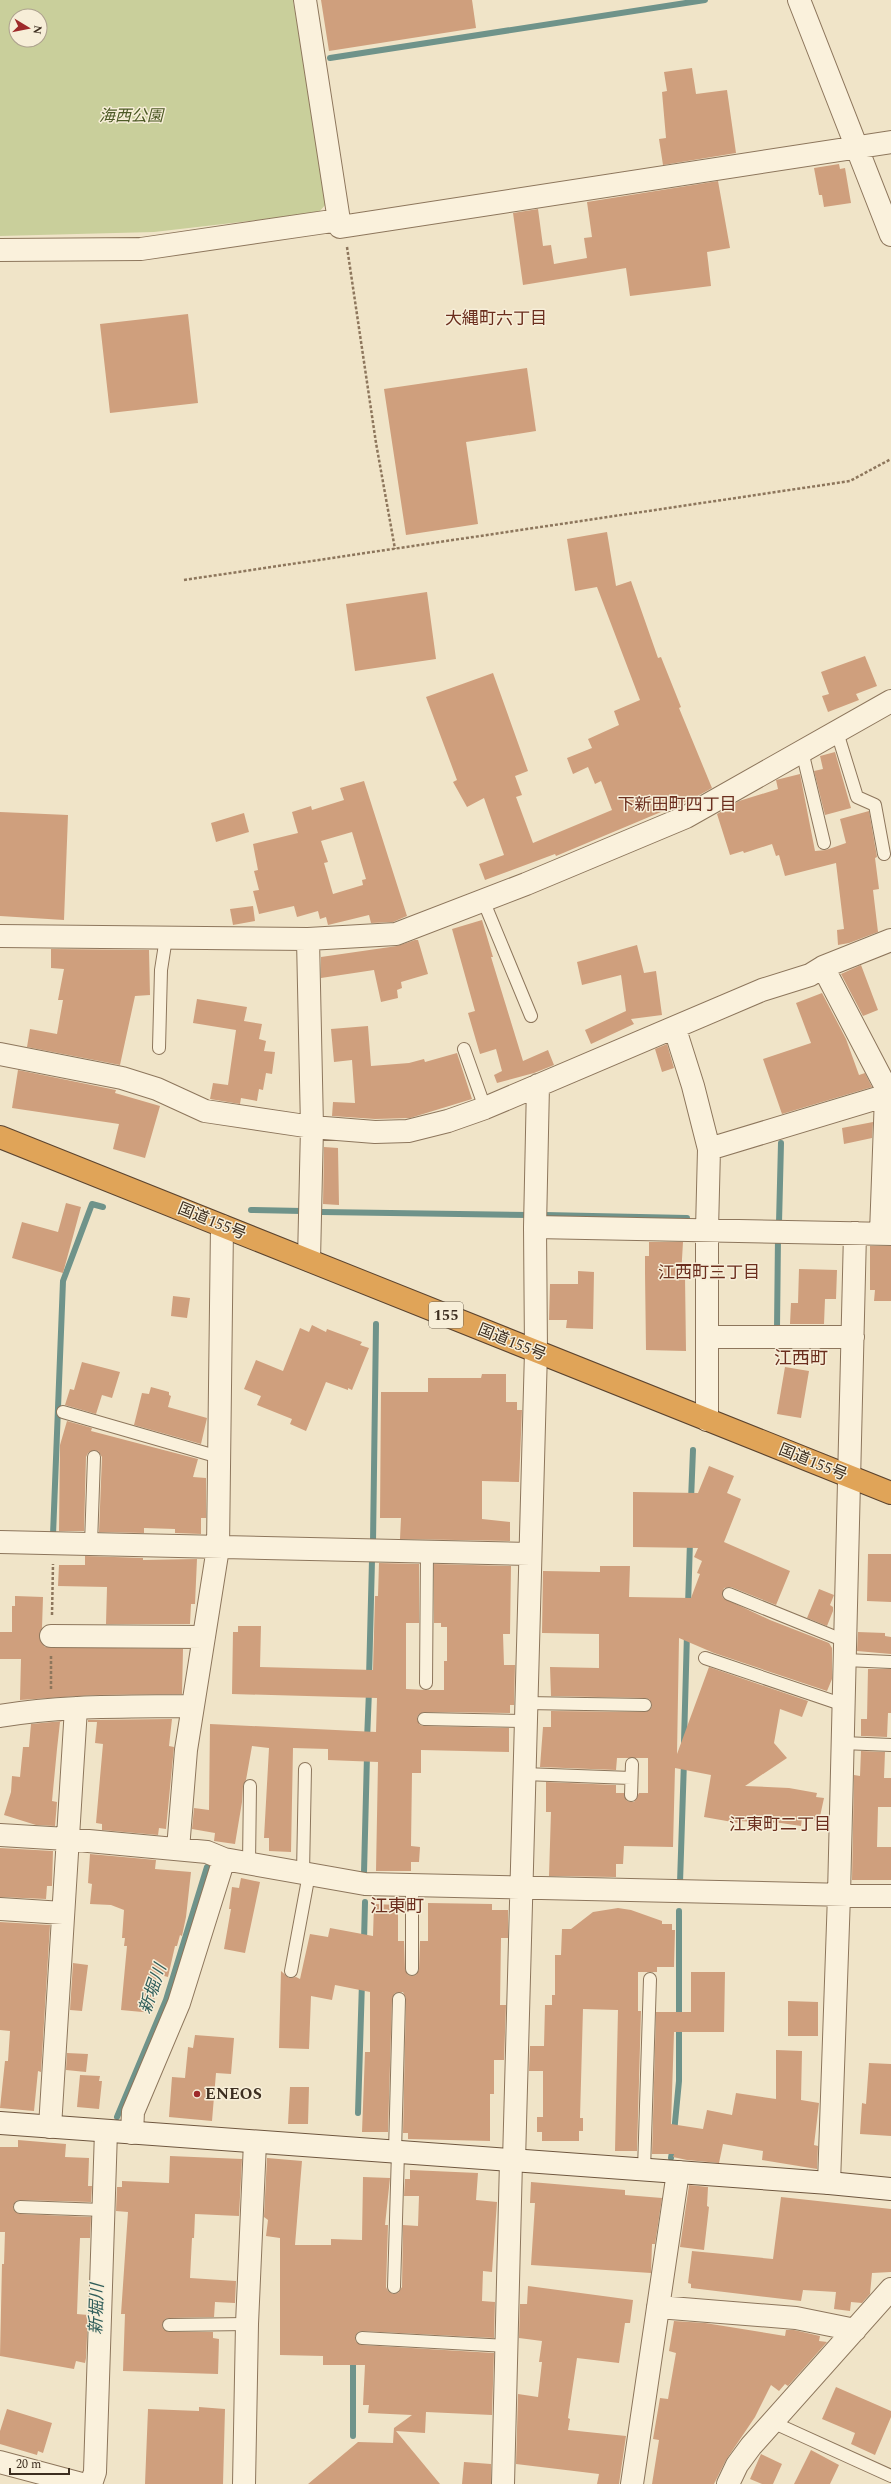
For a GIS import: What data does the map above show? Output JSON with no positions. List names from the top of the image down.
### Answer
{
  "streets": {
    "highway": ["国道155号", "155"]
  },
  "districts": [
    "大縄町六丁目",
    "下新田町四丁目",
    "江西町三丁目",
    "江西町",
    "江東町二丁目",
    "江東町"
  ],
  "water": ["新堀川"],
  "parks": ["海西公園"],
  "places": ["ENEOS"],
  "scale_bar": "20 m",
  "north": "right"
}
